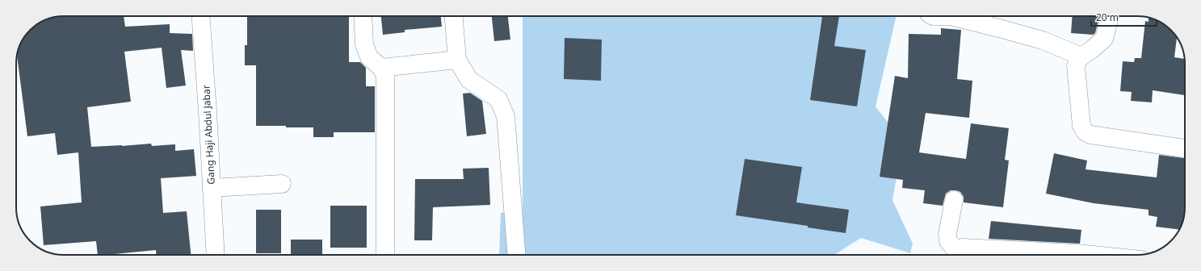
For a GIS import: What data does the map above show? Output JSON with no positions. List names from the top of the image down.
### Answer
{
  "streets": {
    "street": ["Gang Haji Abdul Jabar"]
  },
  "scale_bar": "20 m"
}
